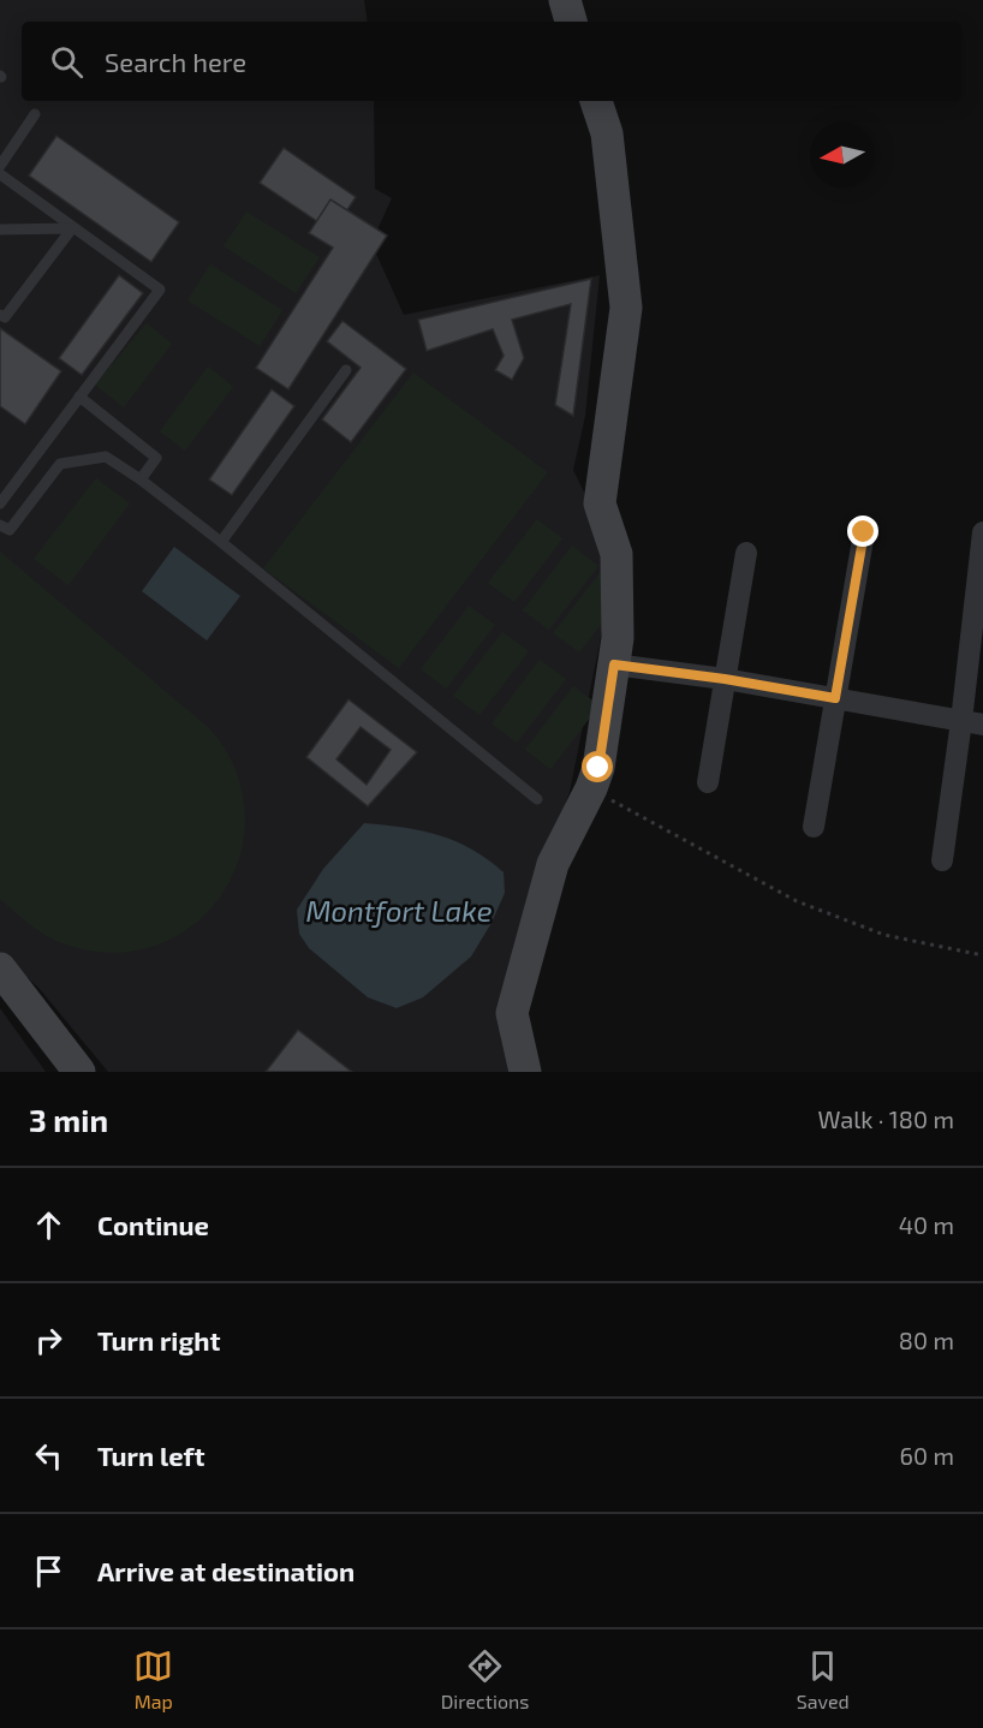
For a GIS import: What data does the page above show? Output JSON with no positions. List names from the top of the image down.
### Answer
{
  "water": ["Montfort Lake"],
  "north": "left",
  "page": {
    "search": "Search here",
    "heading": ["3 min", "Walk · 180 m"],
    "list": [
      ["Continue", "40 m"],
      ["Turn right", "80 m"],
      ["Turn left", "60 m"],
      "Arrive at destination"
    ],
    "nav": ["Map", "Directions", "Saved"]
  }
}
